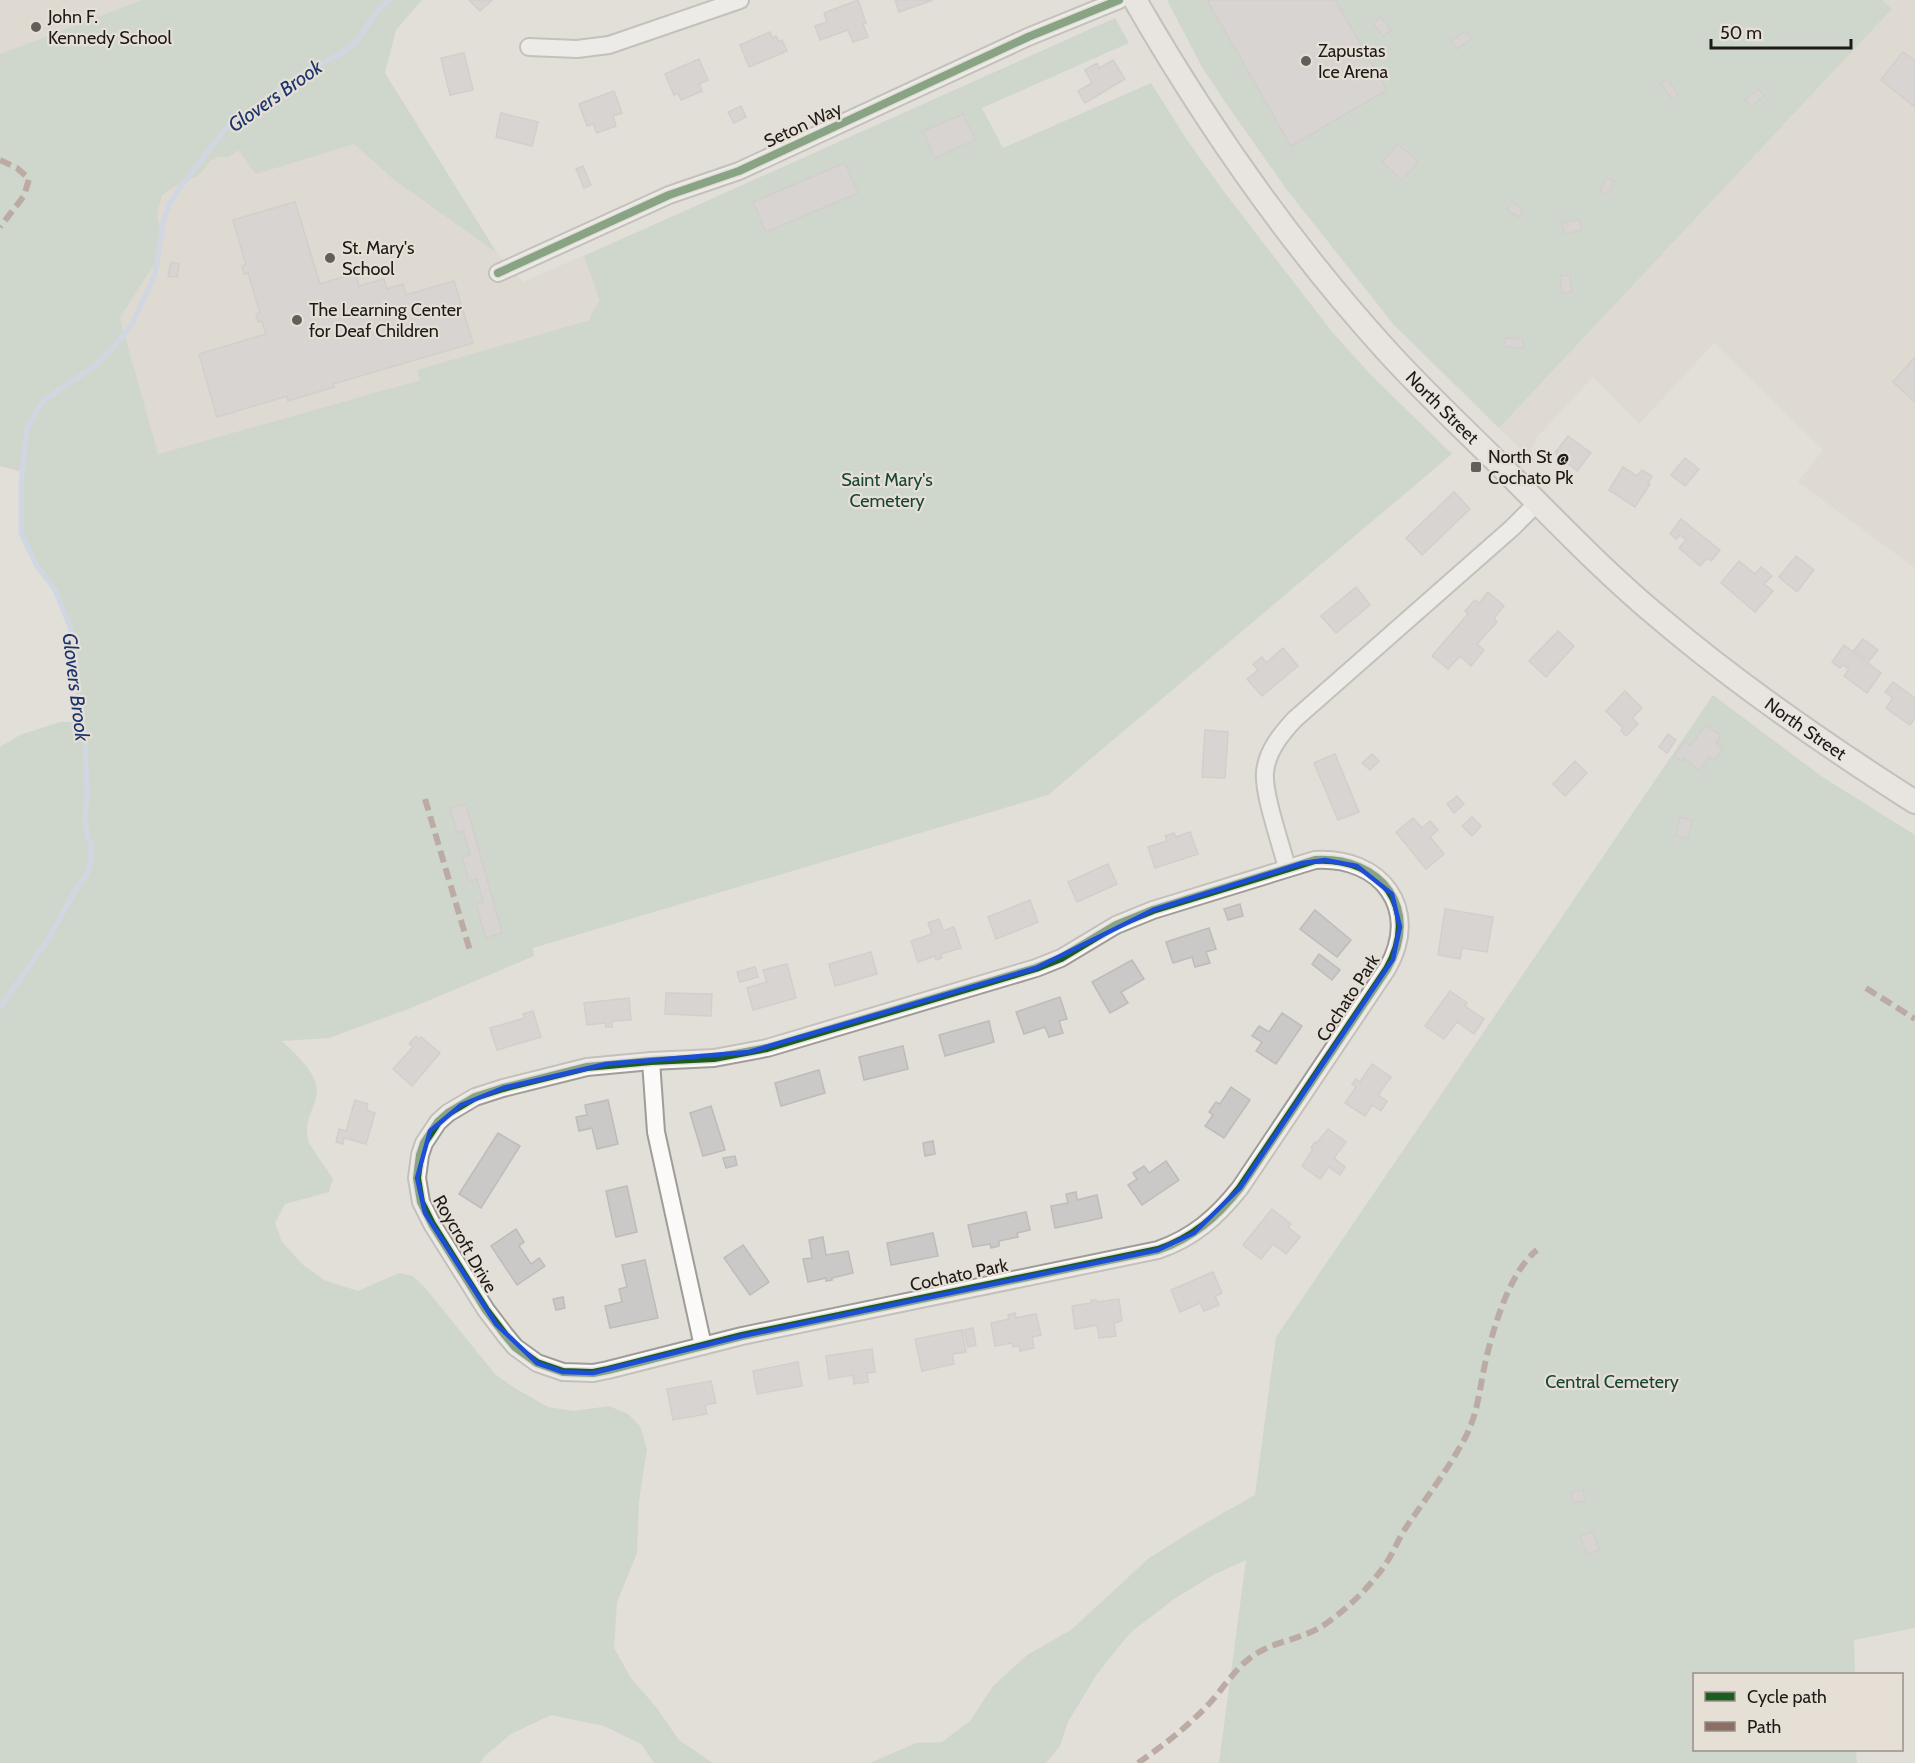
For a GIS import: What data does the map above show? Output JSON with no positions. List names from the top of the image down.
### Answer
{
  "streets": {
    "main road": ["North Street"],
    "street": ["Seton Way", "Cochato Park", "Roycroft Drive"]
  },
  "crossings": [
    ["Cochato Park", "Roycroft Drive"]
  ],
  "water": ["Glovers Brook"],
  "parks": ["Saint Mary's Cemetery", "Central Cemetery"],
  "places": {
    "other": [
      "John F. Kennedy School",
      "Zapustas Ice Arena",
      "St. Mary's School",
      "The Learning Center for Deaf Children"
    ],
    "transit": ["North St @ Cochato Pk"]
  },
  "legend": ["Cycle path", "Path"],
  "scale_bar": "50 m"
}
